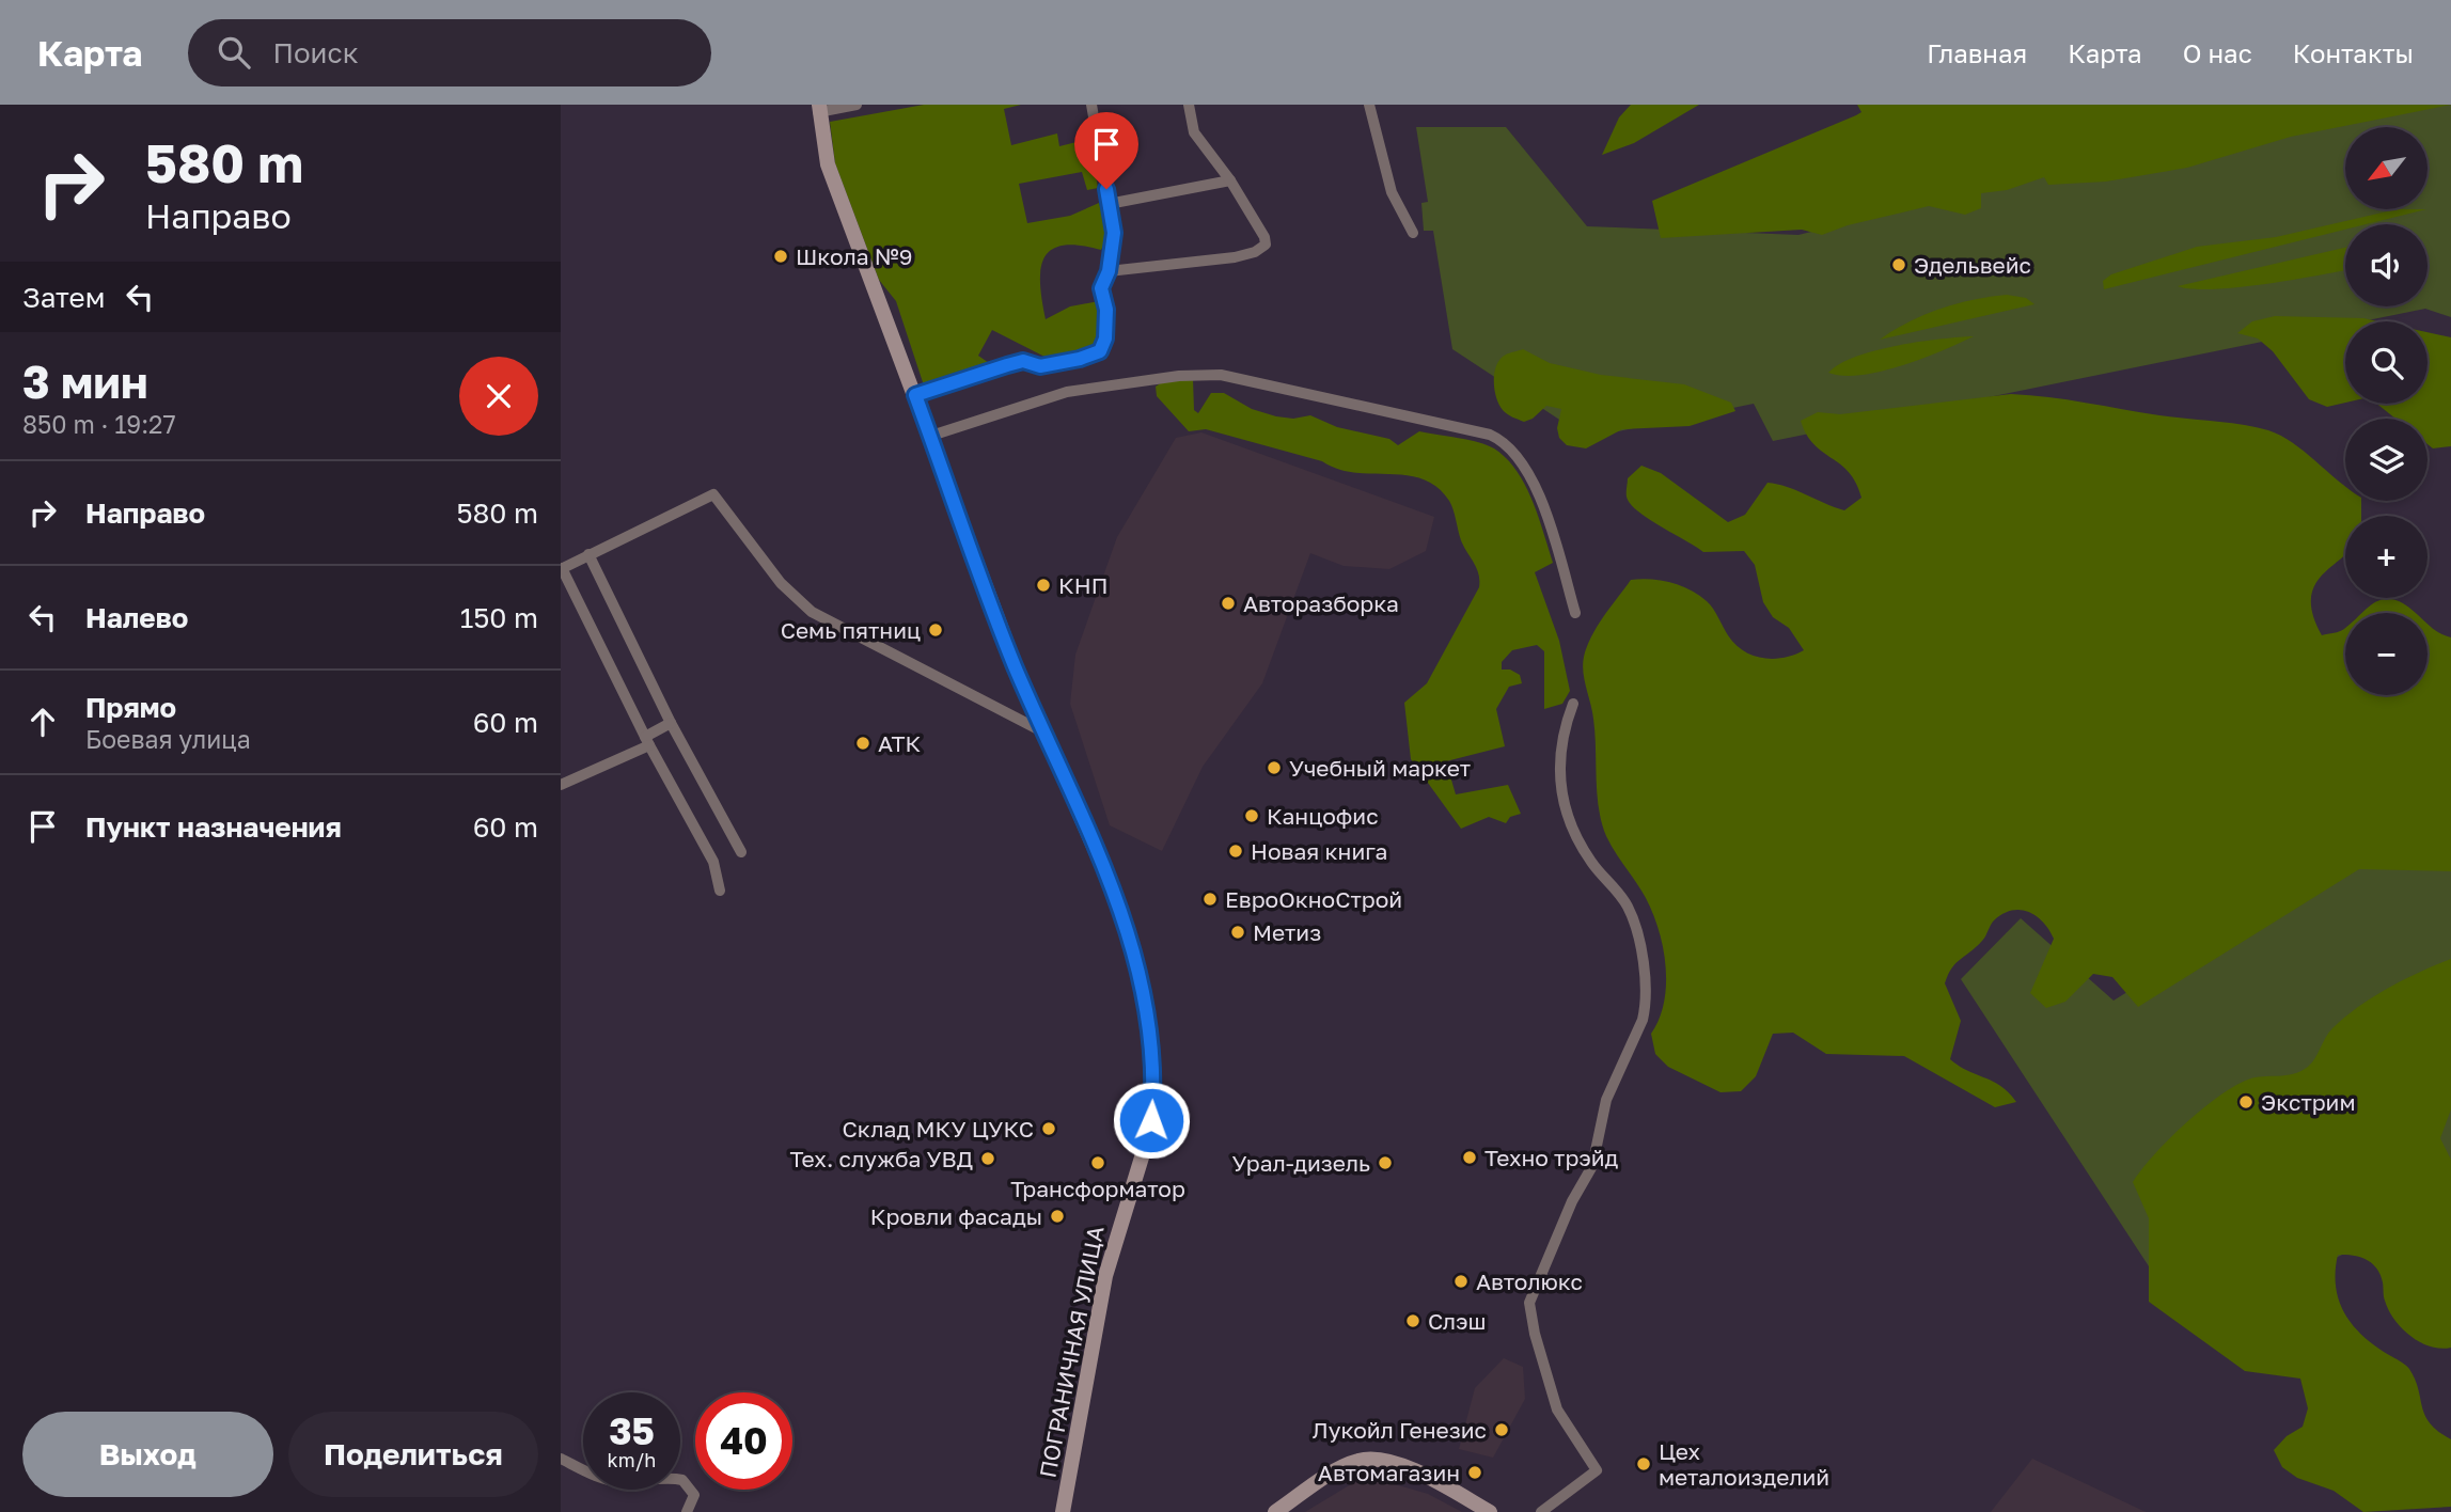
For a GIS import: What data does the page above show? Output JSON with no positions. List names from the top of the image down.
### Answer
{
  "streets": {
    "street": ["ПОГРАНИЧНАЯ УЛИЦА"]
  },
  "places": [
    "Школа №9",
    "Эдельвейс",
    "КНП",
    "Авторазборка",
    "Семь пятниц",
    "АТК",
    "Учебный маркет",
    "Канцофис",
    "Новая книга",
    "ЕвроОкноСтрой",
    "Метиз",
    "Экстрим",
    "Склад МКУ ЦУКС",
    "Техно трэйд",
    "Тех. служба УВД",
    "Трансформатор",
    "Урал-дизель",
    "Кровли фасады",
    "Автолюкс",
    "Слэш",
    "Лукойл Генезис",
    "Цех металоизделий",
    "Автомагазин"
  ],
  "north": "bottom left",
  "page": {
    "header": "Карта",
    "search": "Поиск",
    "nav": [
      "Главная",
      "Карта",
      "О нас",
      "Контакты"
    ],
    "turn": ["580 m", "Направо"],
    "map_buttons": ["+", "−"],
    "then": "Затем",
    "heading": ["3 мин", "850 m · 19:27"],
    "list": [
      {
        "name": "Направо",
        "value": "580 m"
      },
      {
        "name": "Налево",
        "value": "150 m"
      },
      {
        "name": "Прямо",
        "note": "Боевая улица",
        "value": "60 m"
      },
      {
        "name": "Пункт назначения",
        "value": "60 m"
      }
    ],
    "speed": "35 km/h",
    "limit": "40",
    "buttons": ["Выход", "Поделиться"]
  }
}
